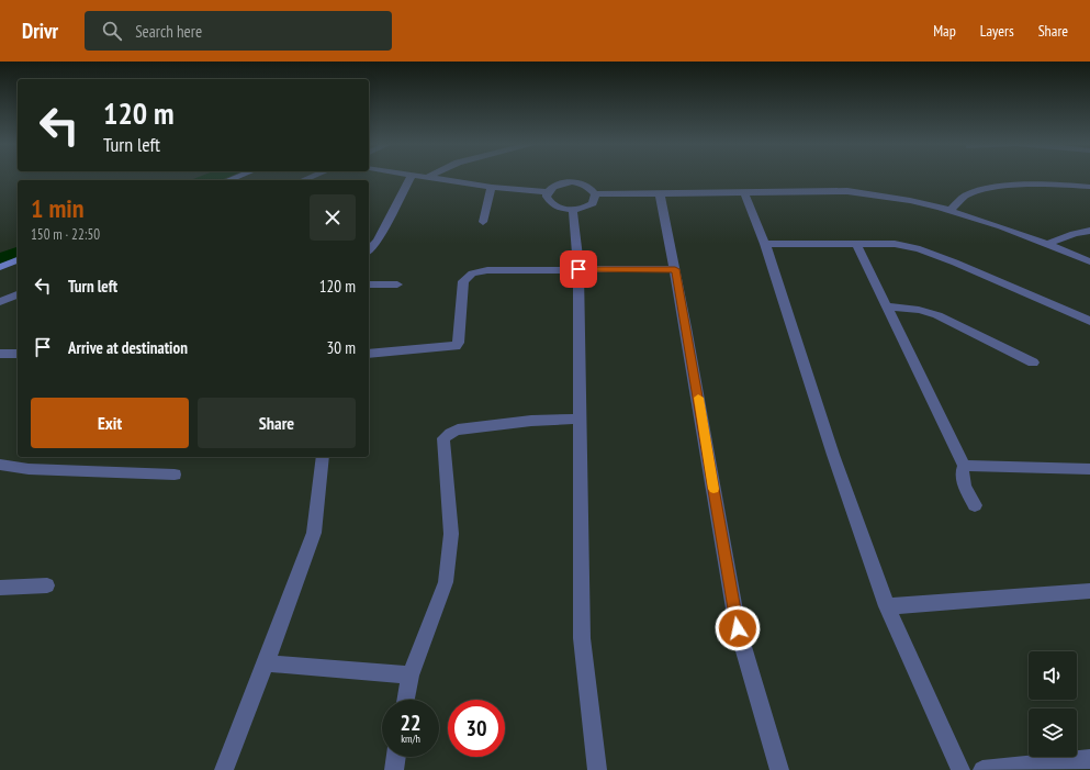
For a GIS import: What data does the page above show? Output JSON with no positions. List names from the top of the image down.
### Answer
{
  "page": {
    "header": "Drivr",
    "search": "Search here",
    "nav": ["Map", "Layers", "Share"],
    "turn": ["120 m", "Turn left"],
    "heading": ["1 min", "150 m · 22:50"],
    "list": [
      {
        "name": "Turn left",
        "value": "120 m"
      },
      {
        "name": "Arrive at destination",
        "value": "30 m"
      }
    ],
    "buttons": ["Exit", "Share"],
    "speed": "22 km/h",
    "limit": "30"
  }
}
